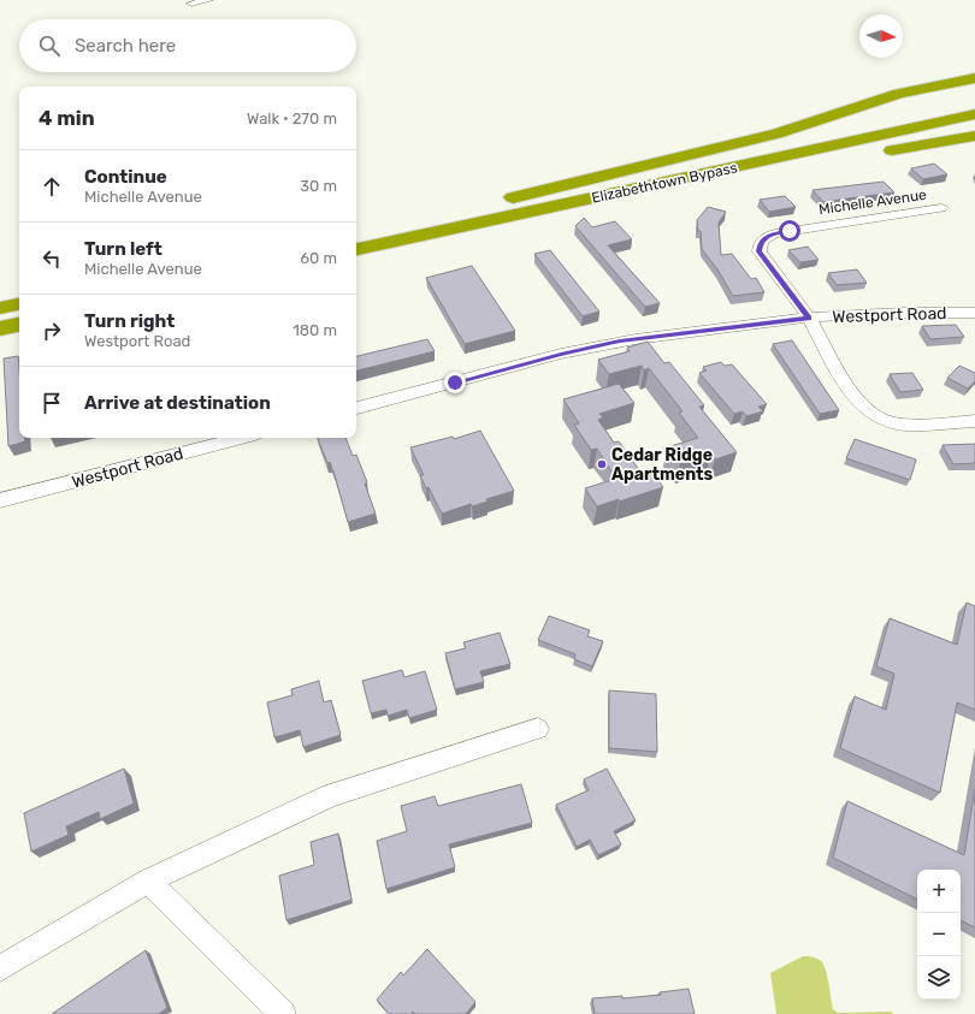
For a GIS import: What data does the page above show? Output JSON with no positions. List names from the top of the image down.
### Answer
{
  "streets": {
    "highway": ["Elizabethtown Bypass"],
    "street": ["Michelle Avenue", "Westport Road"]
  },
  "crossings": [
    ["Michelle Avenue", "Westport Road"]
  ],
  "places": ["Cedar Ridge Apartments"],
  "north": "right",
  "page": {
    "search": "Search here",
    "heading": ["4 min", "Walk · 270 m"],
    "list": [
      ["Continue", "Michelle Avenue", "30 m"],
      ["Turn left", "Michelle Avenue", "60 m"],
      ["Turn right", "Westport Road", "180 m"],
      "Arrive at destination"
    ],
    "map_buttons": ["+", "−"]
  }
}
